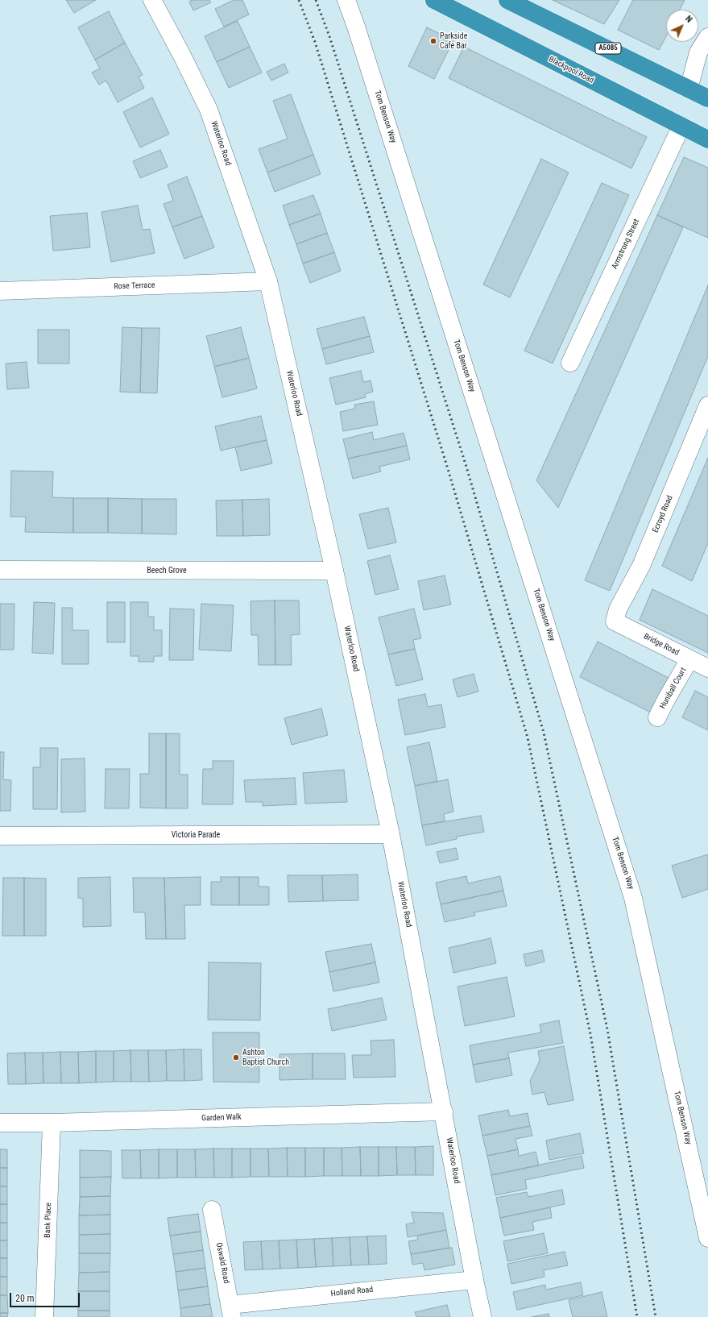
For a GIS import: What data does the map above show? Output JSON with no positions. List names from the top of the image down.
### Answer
{
  "streets": {
    "highway": ["A5085", "Blackpool Road"],
    "street": [
      "Tom Benson Way",
      "Waterloo Road",
      "Armstrong Street",
      "Rose Terrace",
      "Ecroyd Road",
      "Beech Grove",
      "Bridge Road",
      "Huniball Court",
      "Victoria Parade",
      "Garden Walk",
      "Bank Place",
      "Oswald Road",
      "Holland Road"
    ]
  },
  "crossings": [
    ["Blackpool Road", "Armstrong Street"],
    ["Waterloo Road", "Rose Terrace"],
    ["Waterloo Road", "Beech Grove"],
    ["Waterloo Road", "Victoria Parade"],
    ["Waterloo Road", "Garden Walk"],
    ["Waterloo Road", "Holland Road"],
    ["Ecroyd Road", "Bridge Road"],
    ["Bridge Road", "Huniball Court"],
    ["Garden Walk", "Bank Place"],
    ["Oswald Road", "Holland Road"]
  ],
  "places": ["Parkside Cafe Bar", "Ashton Baptist Church"],
  "scale_bar": "20 m",
  "north": "top right"
}
